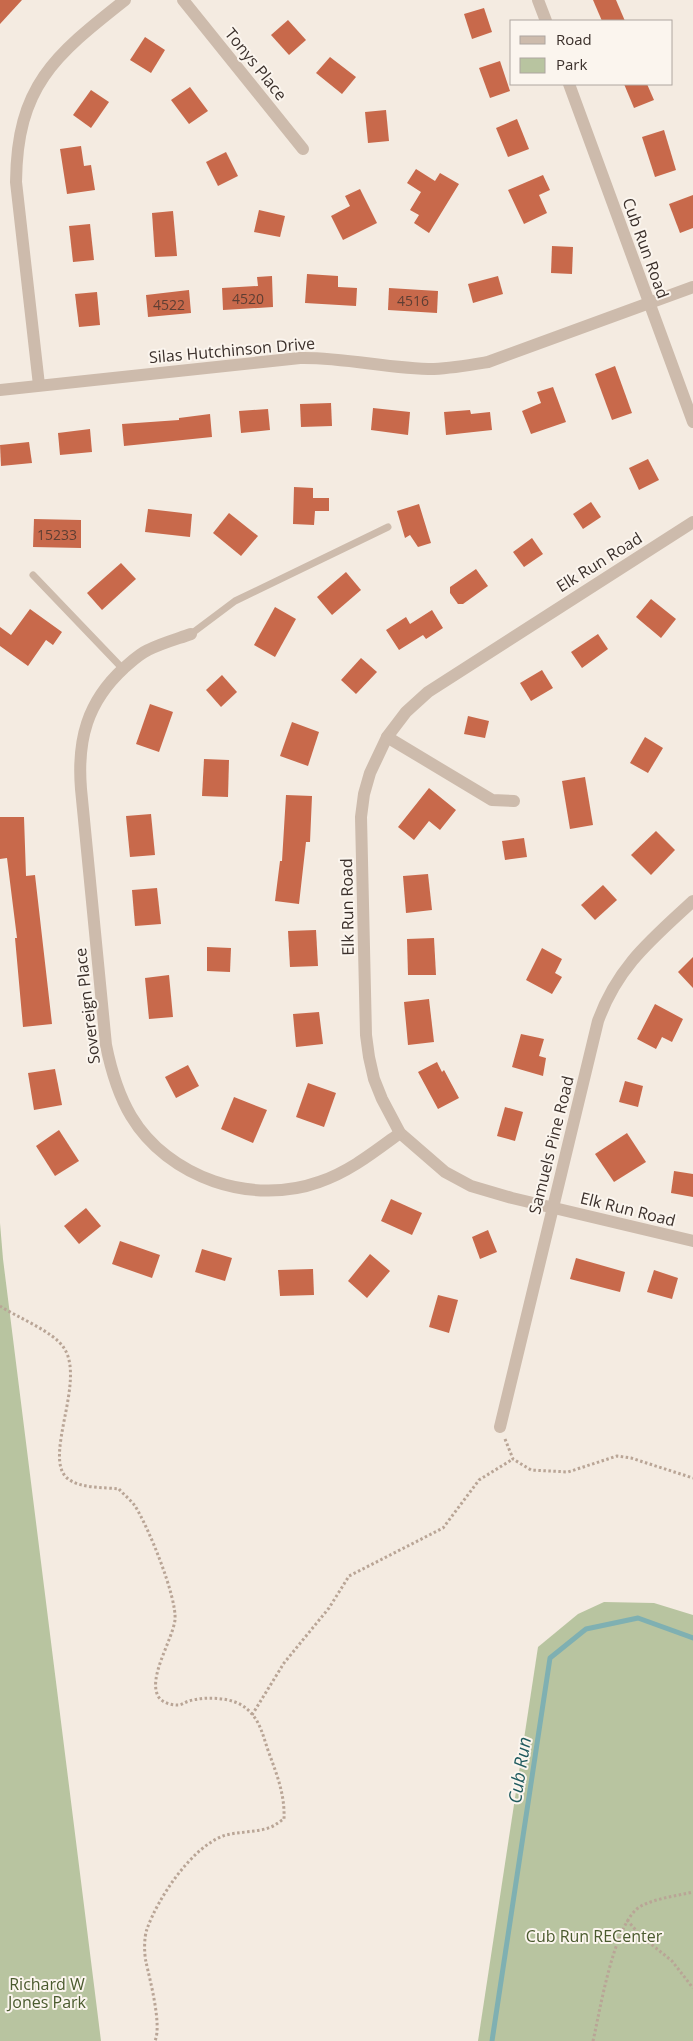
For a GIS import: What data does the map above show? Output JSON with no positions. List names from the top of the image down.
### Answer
{
  "streets": {
    "street": [
      "Tonys Place",
      "Cub Run Road",
      "Silas Hutchinson Drive",
      "Elk Run Road",
      "Sovereign Place",
      "Samuels Pine Road"
    ]
  },
  "crossings": [
    ["Cub Run Road", "Silas Hutchinson Drive"],
    ["Elk Run Road", "Sovereign Place"],
    ["Elk Run Road", "Samuels Pine Road"]
  ],
  "water": ["Cub Run"],
  "parks": ["Cub Run RECenter", "Richard W Jones Park"],
  "house_numbers": [
    "4520",
    "4516",
    "4522",
    "15233"
  ],
  "legend": ["Road", "Park"]
}
